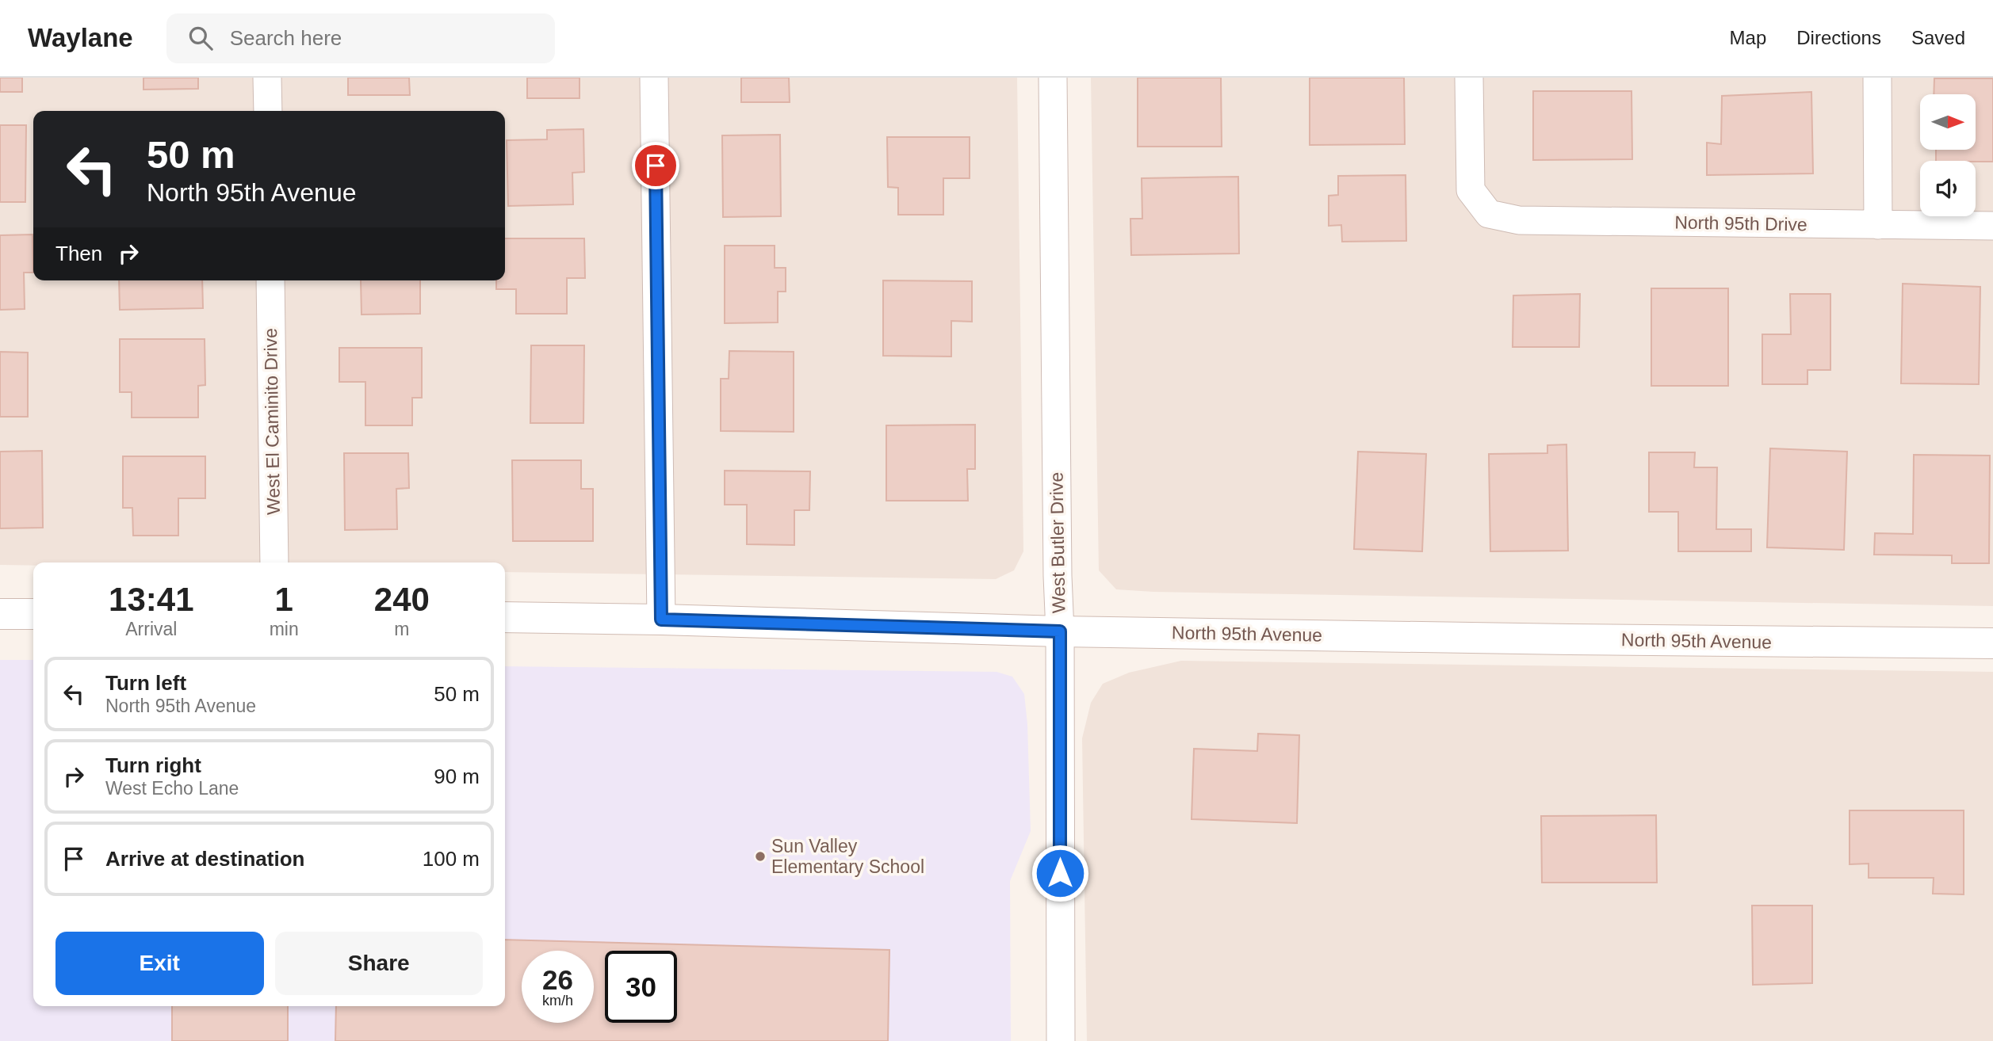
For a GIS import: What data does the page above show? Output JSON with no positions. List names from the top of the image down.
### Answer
{
  "streets": {
    "street": [
      "North 95th Drive",
      "West El Caminito Drive",
      "West Butler Drive",
      "North 95th Avenue"
    ]
  },
  "crossings": [
    ["West Butler Drive", "North 95th Avenue"]
  ],
  "places": ["Sun Valley Elementary School"],
  "north": "right",
  "page": {
    "header": "Waylane",
    "search": "Search here",
    "nav": ["Map", "Directions", "Saved"],
    "turn": ["50 m", "North 95th Avenue"],
    "then": "Then",
    "eta": [
      "13:41",
      "Arrival",
      "1",
      "min",
      "240",
      "m"
    ],
    "list": [
      {
        "name": "Turn left",
        "note": "North 95th Avenue",
        "value": "50 m"
      },
      {
        "name": "Turn right",
        "note": "West Echo Lane",
        "value": "90 m"
      },
      {
        "name": "Arrive at destination",
        "value": "100 m"
      }
    ],
    "buttons": ["Exit", "Share"],
    "speed": "26 km/h",
    "limit": "30"
  }
}
